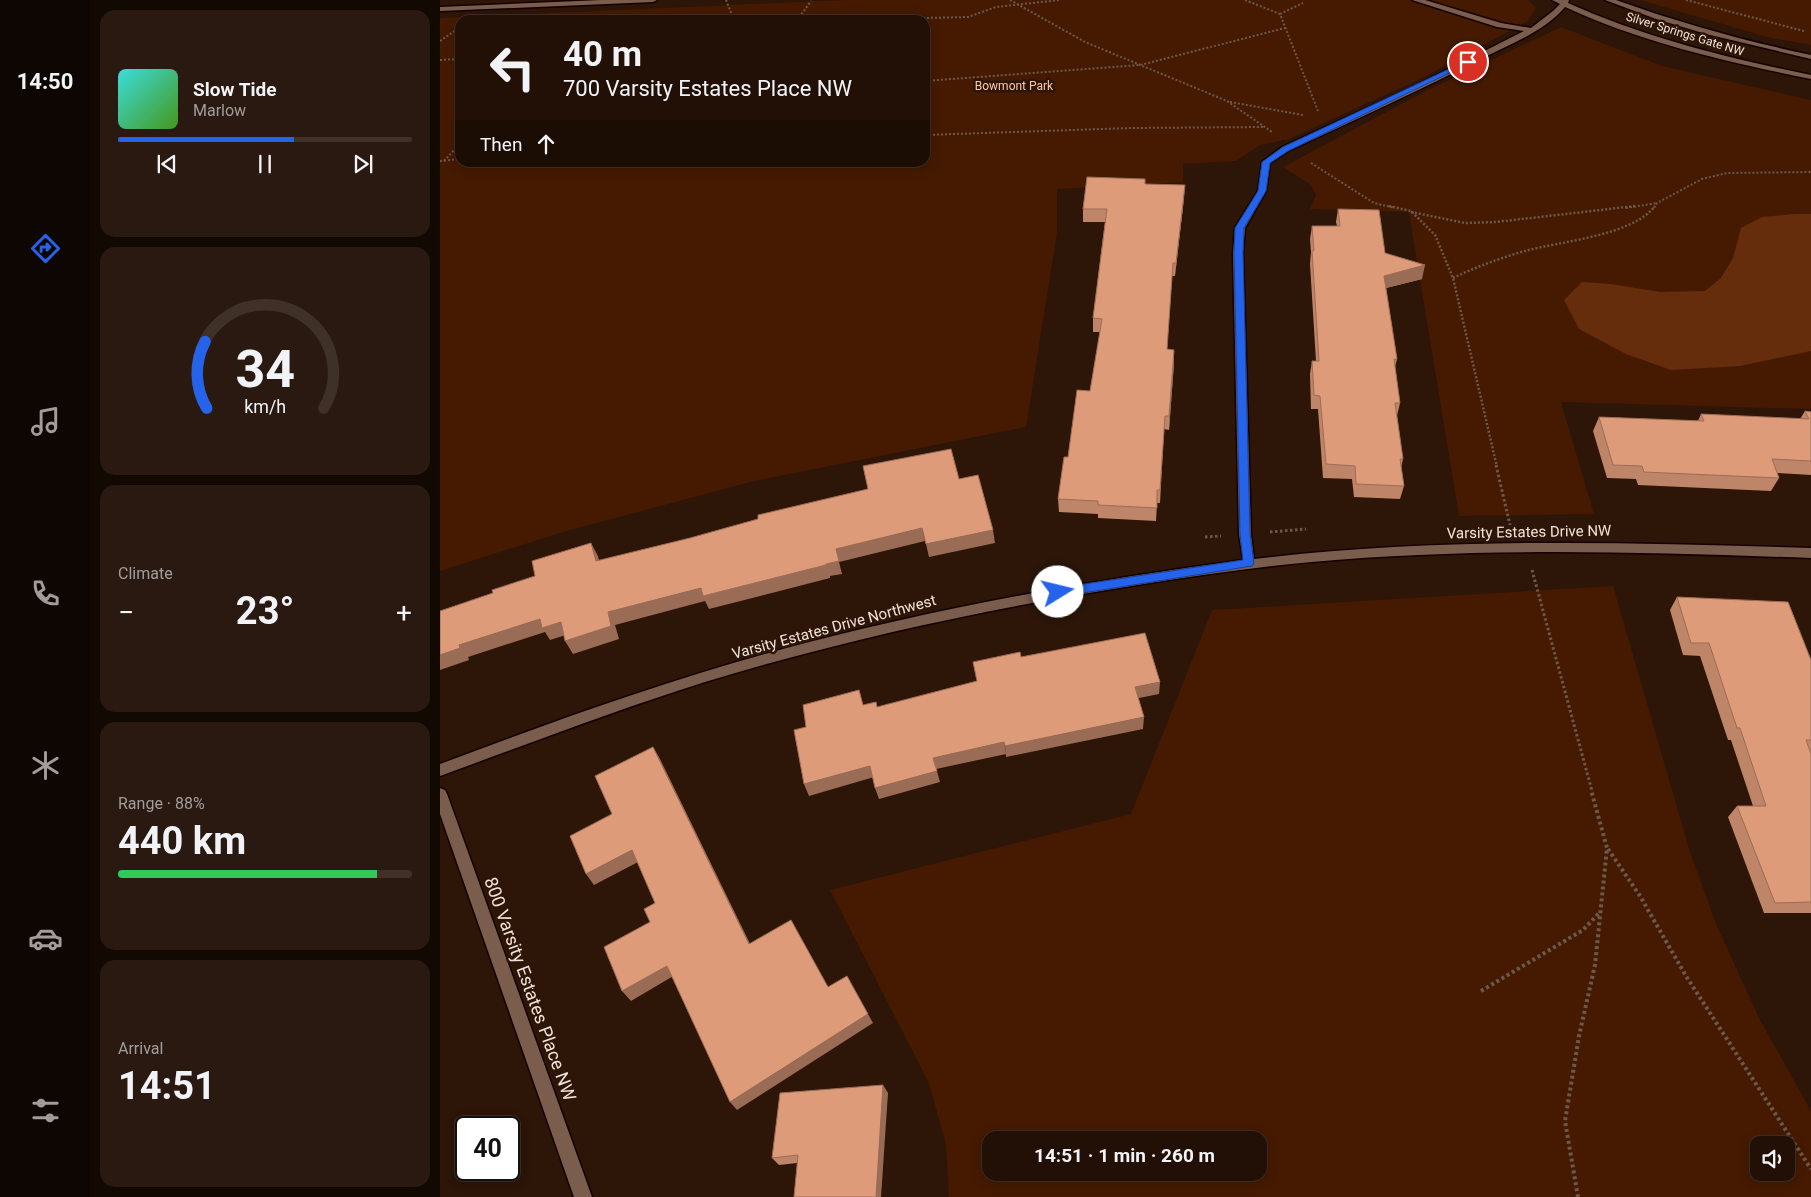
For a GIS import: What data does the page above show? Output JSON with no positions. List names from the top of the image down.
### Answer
{
  "streets": {
    "street": [
      "Silver Springs Gate NW",
      "Varsity Estates Drive NW",
      "Varsity Estates Drive Northwest",
      "800 Varsity Estates Place NW"
    ]
  },
  "crossings": [
    ["Varsity Estates Drive NW", "Varsity Estates Drive Northwest"]
  ],
  "parks": ["Bowmont Park"],
  "page": {
    "tabs": "14:50",
    "turn": ["40 m", "700 Varsity Estates Place NW"],
    "song": ["Slow Tide", "Marlow"],
    "then": "Then",
    "tile": [
      "Climate",
      ["Range · 88%", "440 km"],
      ["Arrival", "14:51"]
    ],
    "heat": ["−", "23°", "+"],
    "limit": "40",
    "trip": "14:51 · 1 min · 260 m",
    "gauge": ["34", "km/h"]
  }
}
